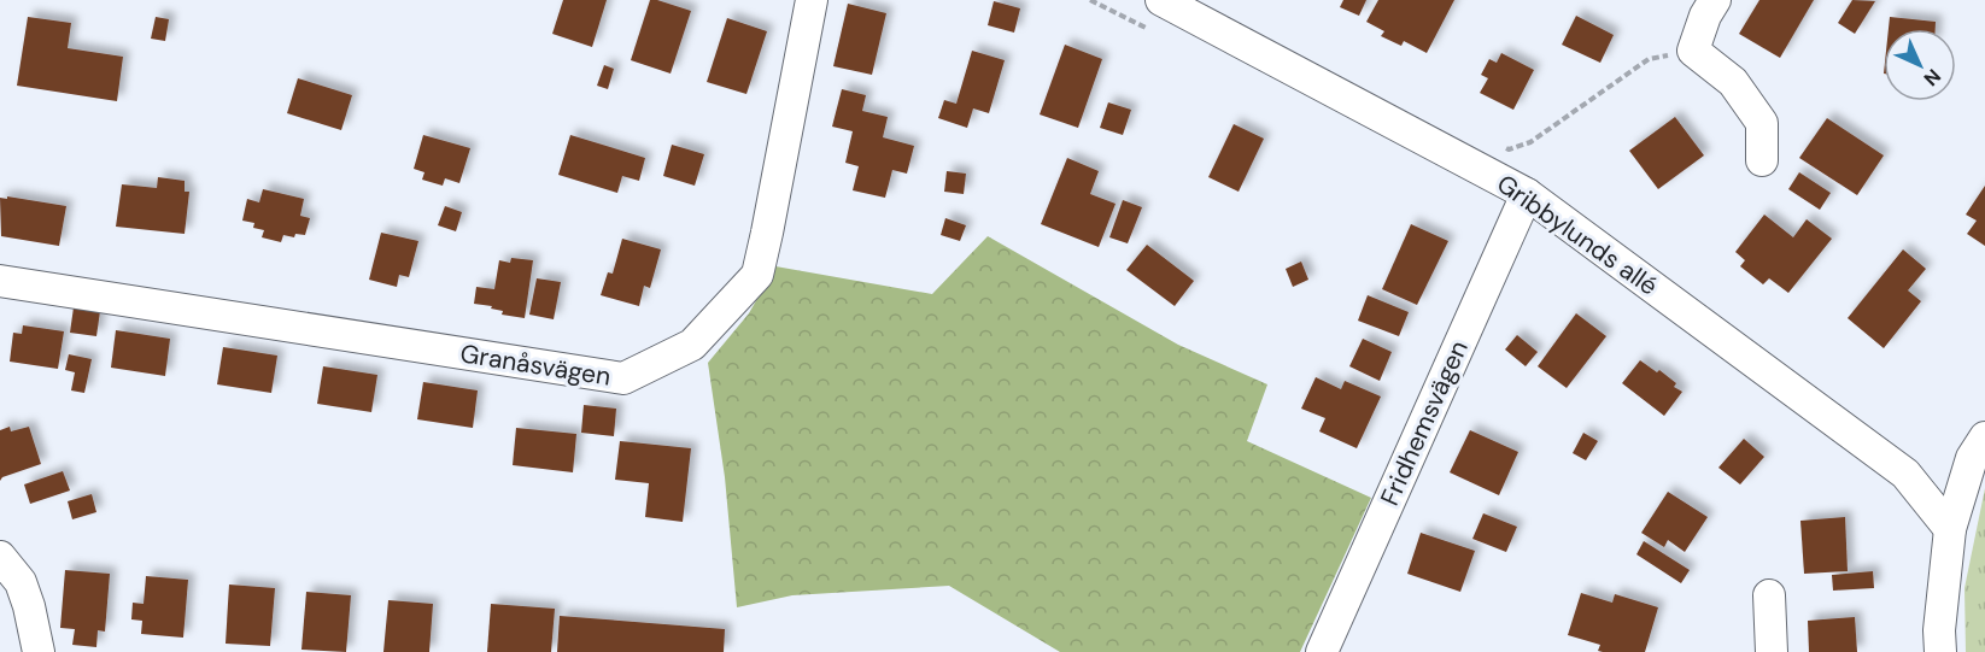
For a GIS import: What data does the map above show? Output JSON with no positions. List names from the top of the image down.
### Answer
{
  "streets": {
    "street": ["Gribbylunds allé", "Granåsvägen", "Fridhemsvägen"]
  },
  "crossings": [
    ["Gribbylunds allé", "Fridhemsvägen"]
  ],
  "north": "bottom right"
}
